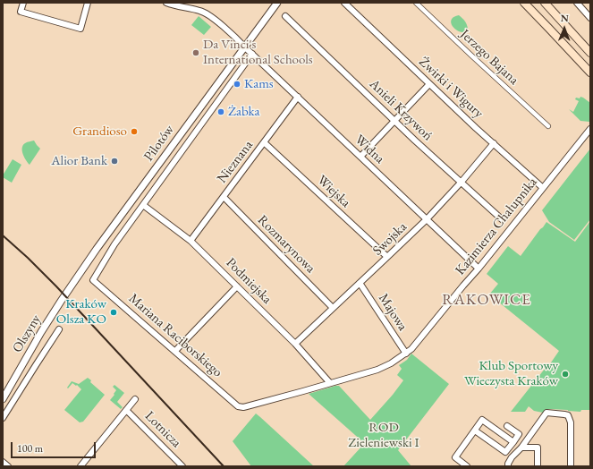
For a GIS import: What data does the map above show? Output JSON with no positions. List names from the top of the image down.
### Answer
{
  "streets": {
    "street": [
      "Jerzego Bajana",
      "Żwirki i Wigury",
      "Anieli Krzywoń",
      "Pilotów",
      "Widna",
      "Nieznana",
      "Wiejska",
      "Kazimierza Chałupnika",
      "Swojska",
      "Rozmarynowa",
      "Podmiejska",
      "Majowa",
      "Olszyny",
      "Mariana Raciborskiego",
      "Lotnicza"
    ]
  },
  "crossings": [
    ["Żwirki i Wigury", "Kazimierza Chałupnika"],
    ["Żwirki i Wigury", "Swojska"],
    ["Anieli Krzywoń", "Swojska"],
    ["Pilotów", "Widna"],
    ["Pilotów", "Podmiejska"],
    ["Pilotów", "Olszyny"],
    ["Pilotów", "Mariana Raciborskiego"],
    ["Widna", "Nieznana"],
    ["Widna", "Kazimierza Chałupnika"],
    ["Widna", "Swojska"],
    ["Nieznana", "Wiejska"],
    ["Nieznana", "Rozmarynowa"],
    ["Nieznana", "Podmiejska"],
    ["Wiejska", "Swojska"],
    ["Kazimierza Chałupnika", "Podmiejska"],
    ["Kazimierza Chałupnika", "Majowa"],
    ["Kazimierza Chałupnika", "Mariana Raciborskiego"],
    ["Swojska", "Rozmarynowa"],
    ["Swojska", "Podmiejska"],
    ["Swojska", "Majowa"]
  ],
  "districts": ["RAKOWICE"],
  "parks": ["ROD Zieleniewski I"],
  "places": [
    "Da Vinci's International Schools",
    "Kams",
    "Żabka",
    "Grandioso",
    "Alior Bank",
    "Kraków Olsza KO",
    "Klub Sportowy Wieczysta Kraków"
  ],
  "scale_bar": "100 m",
  "north": "top"
}
